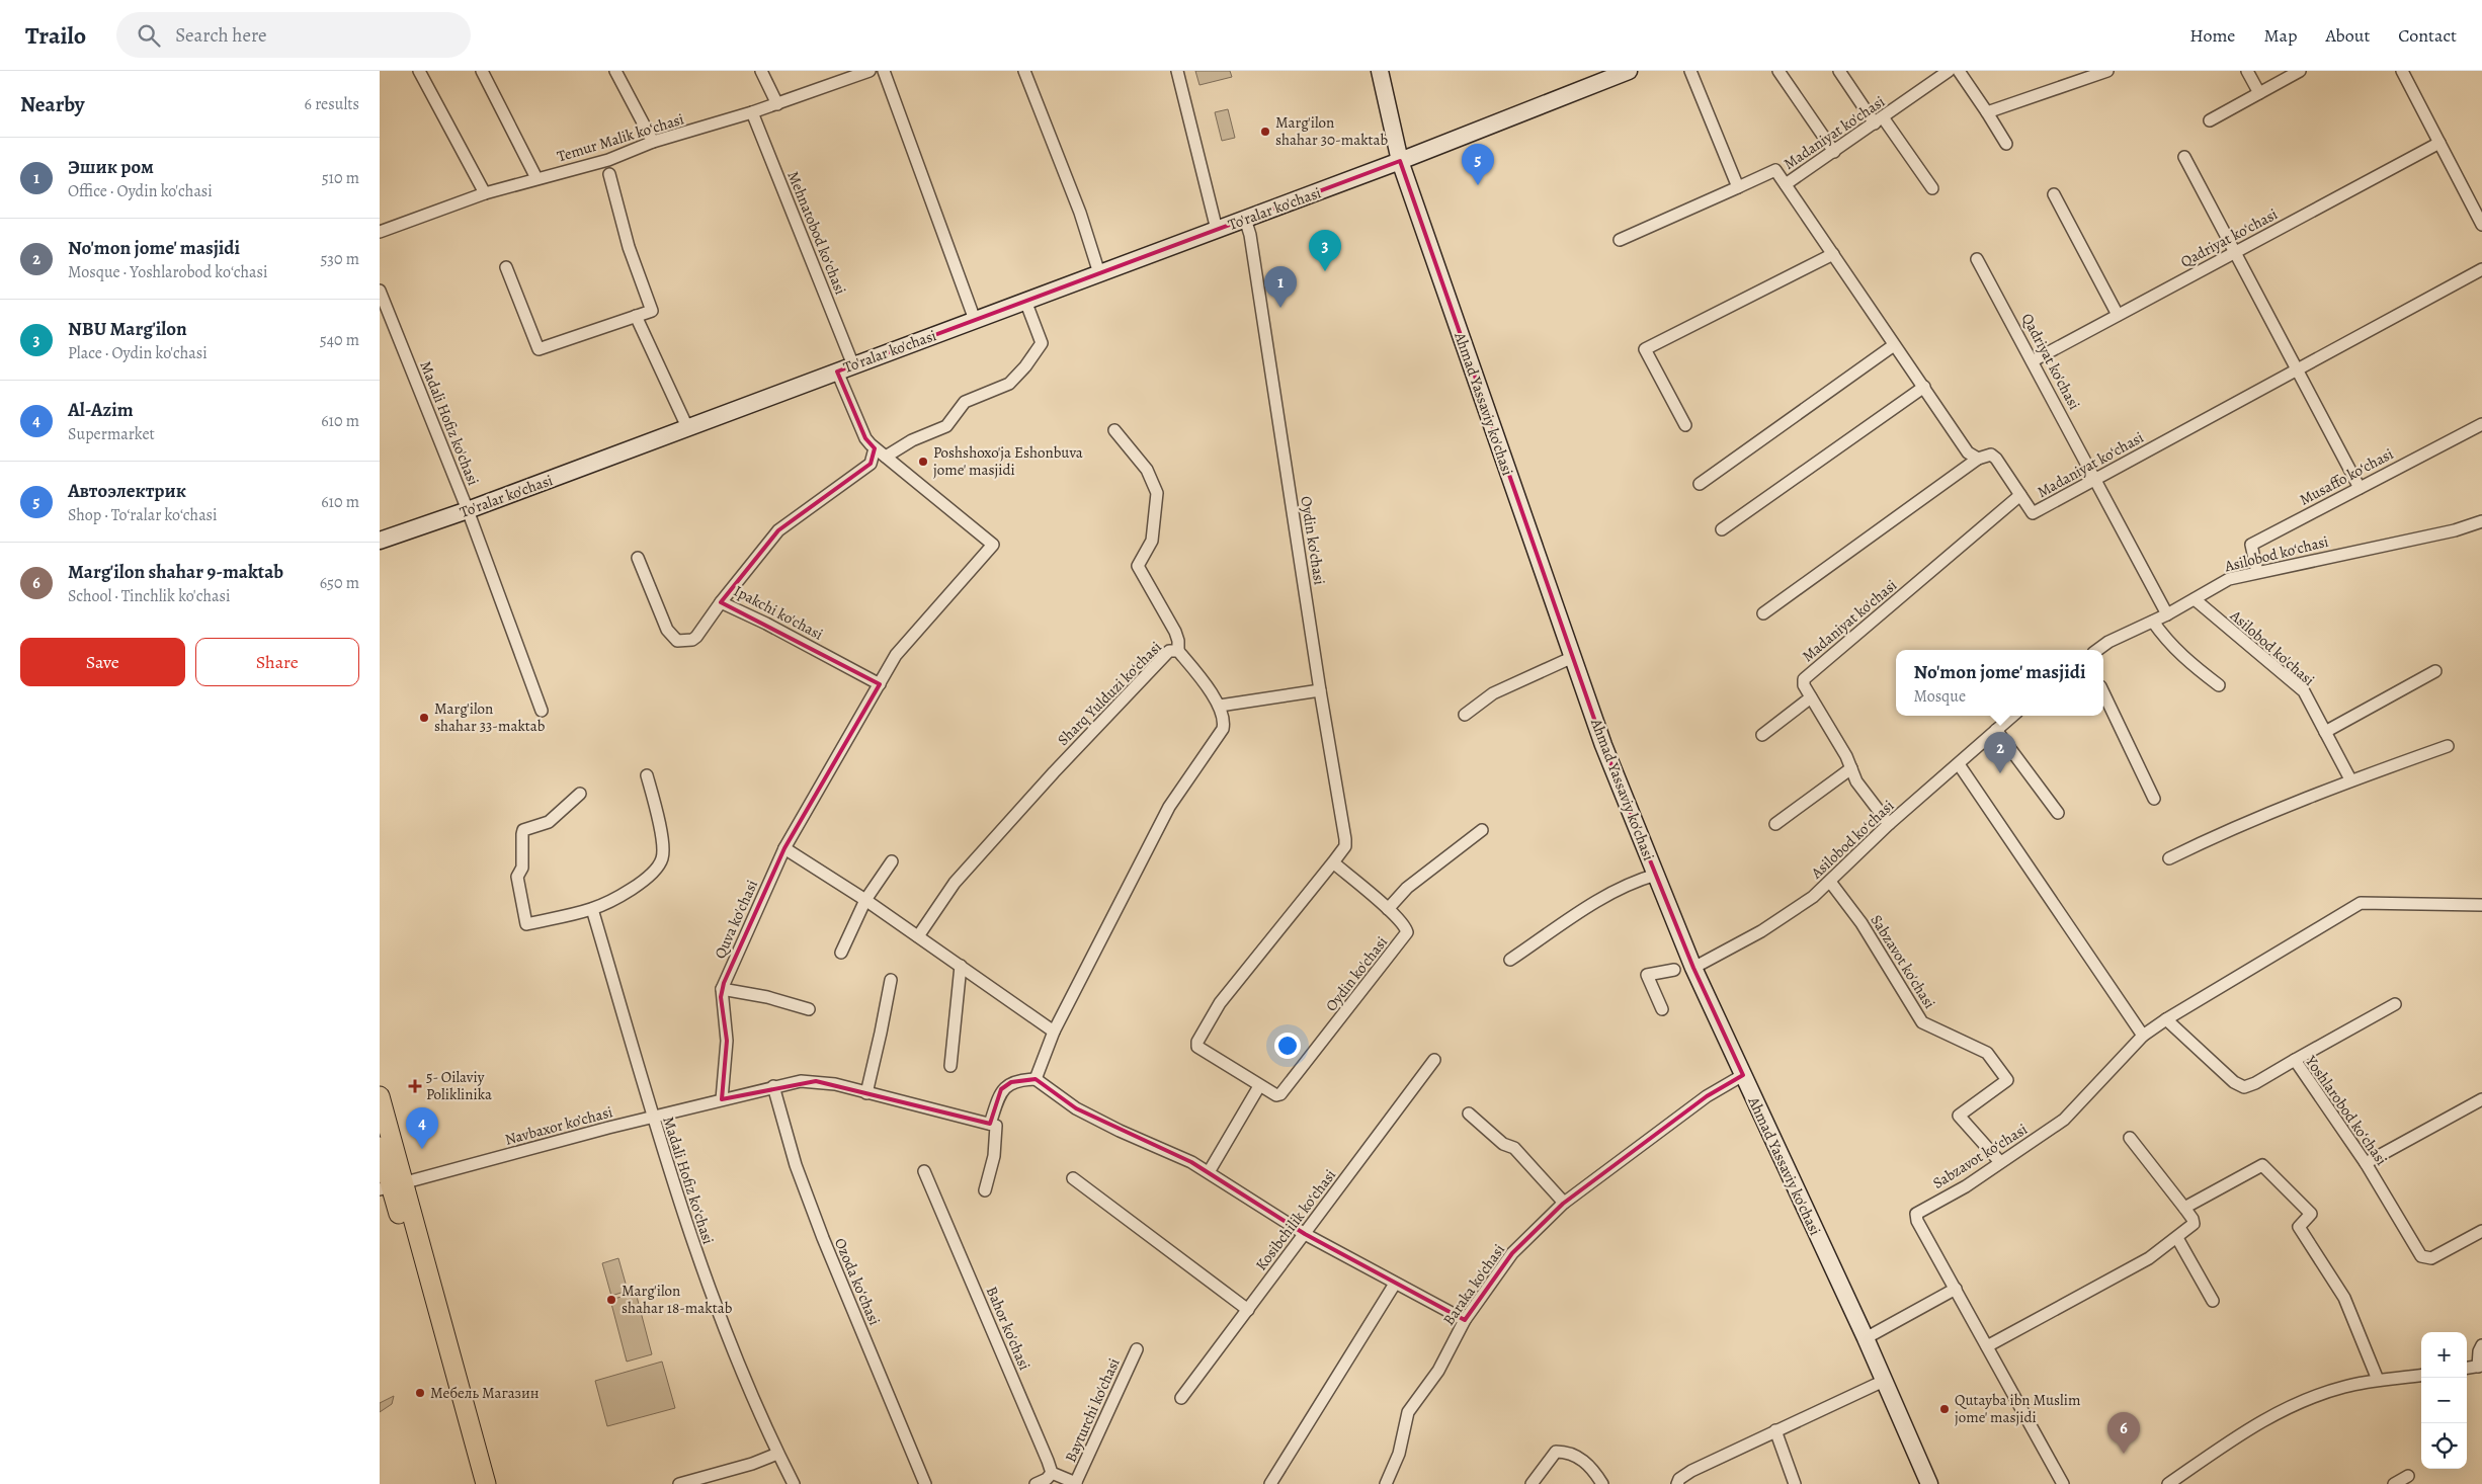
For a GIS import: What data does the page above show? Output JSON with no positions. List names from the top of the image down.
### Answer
{
  "streets": {
    "main road": ["To'ralar ko'chasi", "Ahmad Yassaviy ko'chasi"],
    "street": [
      "Madaniyat ko'chasi",
      "Temur Malik koʻchasi",
      "Mehnatobod koʻchasi",
      "Qadriyat koʻchasi",
      "Qadriyat ko'chasi",
      "Madali Hofiz ko'chasi",
      "Madaniyat koʻchasi",
      "Musaffo koʻchasi",
      "Oydin ko'chasi",
      "Asilobod koʻchasi",
      "Ipakchi ko'chasi",
      "Asilobod ko'chasi",
      "Sharq Yulduzi koʻchasi",
      "Quva ko'chasi",
      "Sabzavot ko'chasi",
      "Yoshlarobod koʻchasi",
      "Navbaxor ko’chasi",
      "Sabzavot koʻchasi",
      "Madali Hofiz koʻchasi",
      "Kosibchilik koʻchasi",
      "Ozoda koʻchasi",
      "Baraka ko'chasi",
      "Bahor ko'chasi",
      "Bayturchi ko'chasi"
    ]
  },
  "crossings": [
    ["Madaniyat ko'chasi", "Madaniyat koʻchasi"],
    ["Madaniyat ko'chasi", "Asilobod koʻchasi"],
    ["Temur Malik koʻchasi", "Mehnatobod koʻchasi"],
    ["To'ralar ko'chasi", "Mehnatobod koʻchasi"],
    ["To'ralar ko'chasi", "Ahmad Yassaviy ko'chasi"],
    ["To'ralar ko'chasi", "Madali Hofiz ko'chasi"],
    ["To'ralar ko'chasi", "Oydin ko'chasi"],
    ["Qadriyat koʻchasi", "Qadriyat ko'chasi"],
    ["Qadriyat ko'chasi", "Madaniyat koʻchasi"],
    ["Qadriyat ko'chasi", "Asilobod koʻchasi"],
    ["Ahmad Yassaviy ko'chasi", "Asilobod koʻchasi"],
    ["Ahmad Yassaviy ko'chasi", "Baraka ko'chasi"],
    ["Musaffo koʻchasi", "Asilobod koʻchasi"],
    ["Asilobod koʻchasi", "Asilobod ko'chasi"],
    ["Asilobod koʻchasi", "Sabzavot ko'chasi"],
    ["Ipakchi ko'chasi", "Quva ko'chasi"],
    ["Quva ko'chasi", "Navbaxor ko’chasi"],
    ["Sabzavot ko'chasi", "Sabzavot koʻchasi"],
    ["Navbaxor ko’chasi", "Madali Hofiz koʻchasi"]
  ],
  "places": {
    "other": [
      "Marg'ilon shahar 30-maktab",
      "Poshshoxo'ja Eshonbuva jome' masjidi",
      "Marg'ilon shahar 33-maktab",
      "Marg'ilon shahar 18-maktab",
      "Мебель Магазин",
      "Qutayba ibn Muslim jome' masjidi"
    ],
    "health": ["5- Oilaviy Poliklinika"]
  },
  "page": {
    "header": "Trailo",
    "search": "Search here",
    "nav": [
      "Home",
      "Map",
      "About",
      "Contact"
    ],
    "heading": ["Nearby", "6 results"],
    "list": [
      {
        "mark": "1",
        "name": "Эшик ром",
        "note": "Office · Oydin ko'chasi",
        "value": "510 m"
      },
      {
        "mark": "2",
        "name": "No'mon jome' masjidi",
        "note": "Mosque · Yoshlarobod koʻchasi",
        "value": "530 m"
      },
      {
        "mark": "3",
        "name": "NBU Marg'ilon",
        "note": "Place · Oydin ko'chasi",
        "value": "540 m"
      },
      {
        "mark": "4",
        "name": "Al-Azim",
        "note": "Supermarket",
        "value": "610 m"
      },
      {
        "mark": "5",
        "name": "Автоэлектрик",
        "note": "Shop · Toʻralar koʻchasi",
        "value": "610 m"
      },
      {
        "mark": "6",
        "name": "Marg'ilon shahar 9-maktab",
        "note": "School · Tinchlik ko'chasi",
        "value": "650 m"
      }
    ],
    "pins": [
      "5",
      "3",
      "1",
      "2",
      "4",
      "6"
    ],
    "buttons": ["Save", "Share"],
    "popup": ["No'mon jome' masjidi", "Mosque"],
    "map_buttons": ["+", "−"]
  }
}
